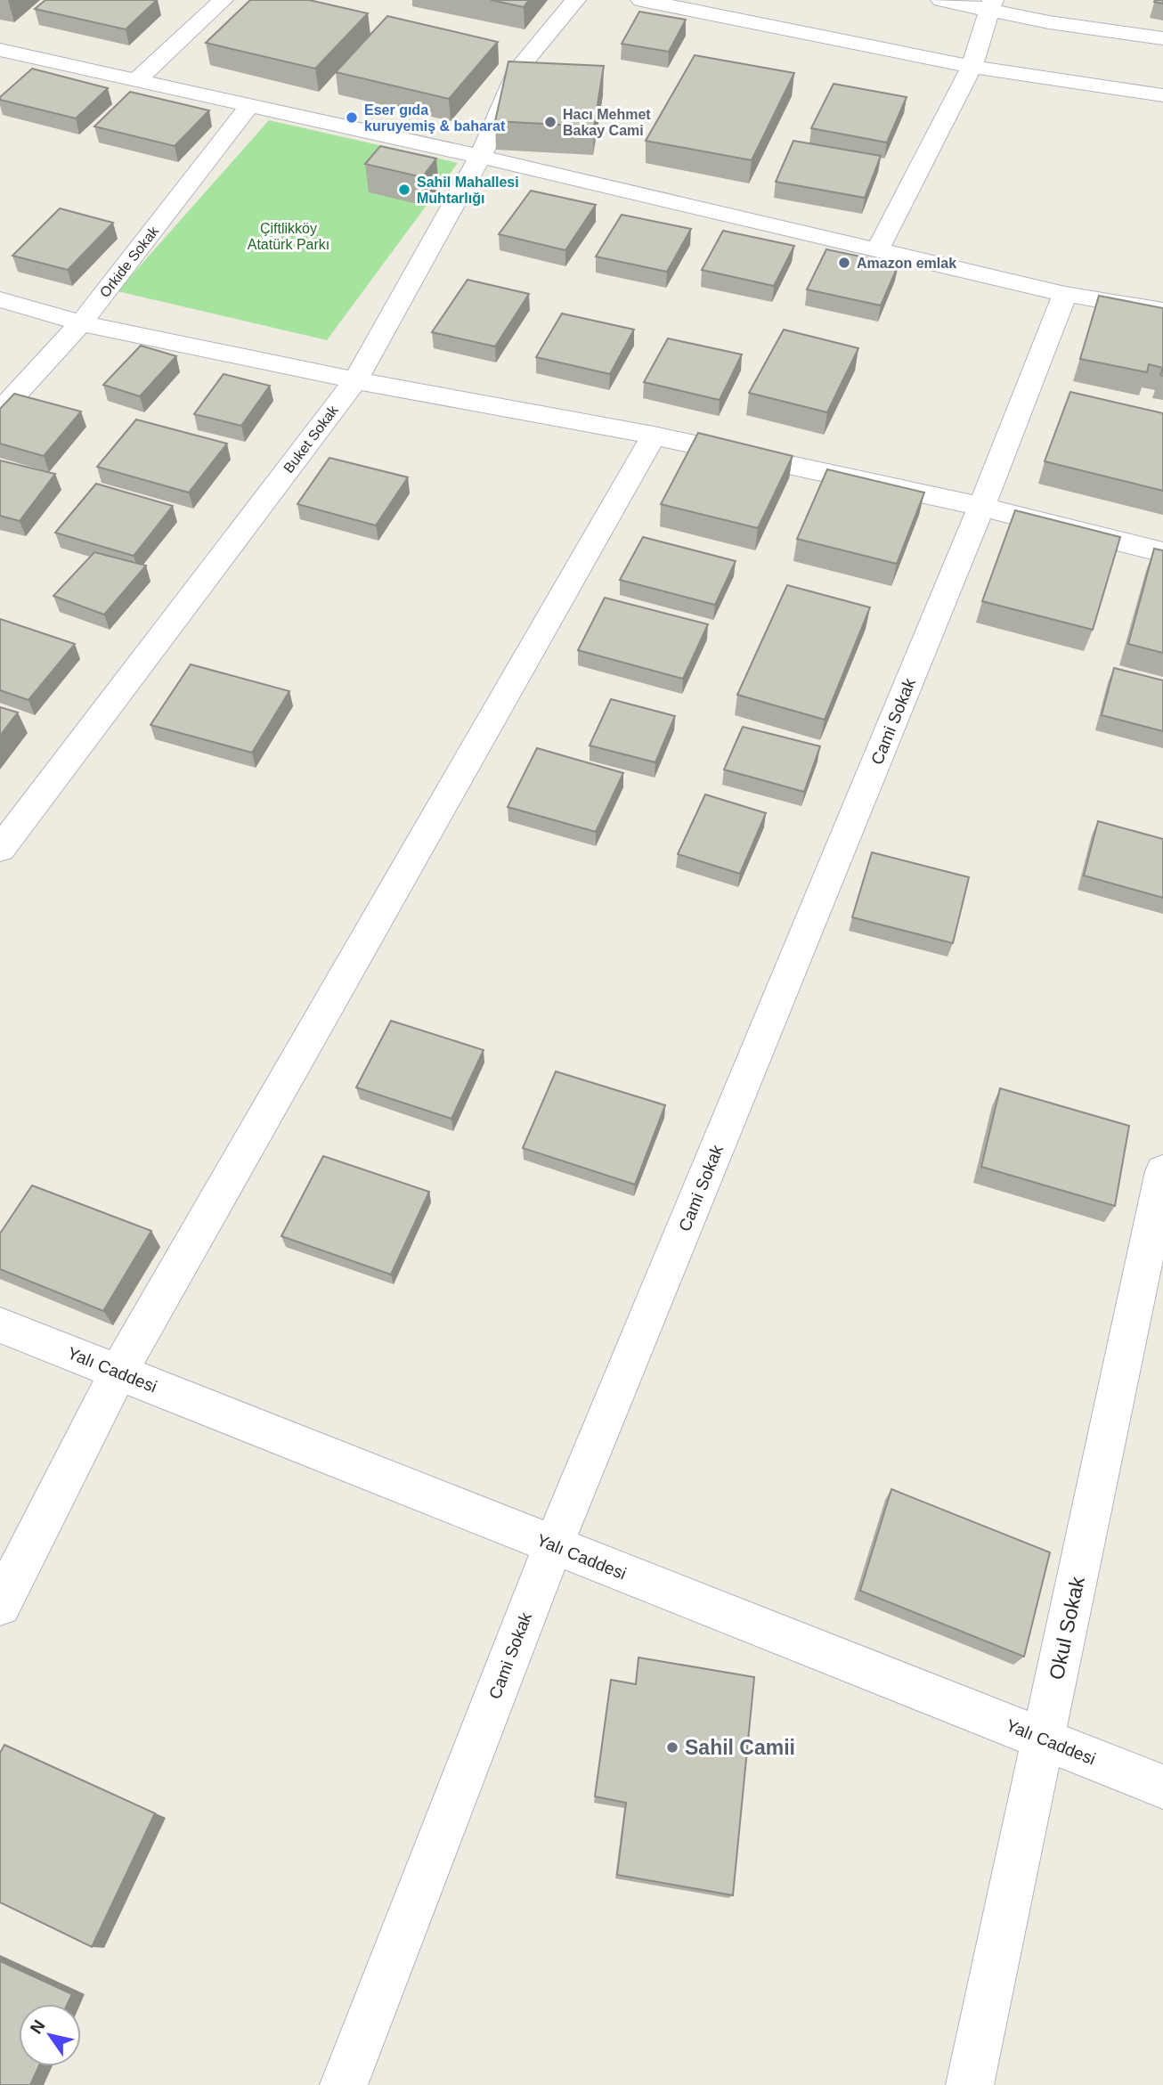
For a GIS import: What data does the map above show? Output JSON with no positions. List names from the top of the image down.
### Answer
{
  "streets": {
    "street": [
      "Orkide Sokak",
      "Buket Sokak",
      "Cami Sokak",
      "Yalı Caddesi",
      "Okul Sokak"
    ]
  },
  "crossings": [
    ["Cami Sokak", "Yalı Caddesi"],
    ["Yalı Caddesi", "Okul Sokak"]
  ],
  "parks": ["Çiftlikköy Atatürk Parkı"],
  "places": [
    "Eser gıda kuruyemiş & baharat",
    "Hacı Mehmet Bakay Cami",
    "Sahil Mahallesi Muhtarlığı",
    "Amazon emlak",
    "Sahil Camii"
  ],
  "north": "top left"
}
